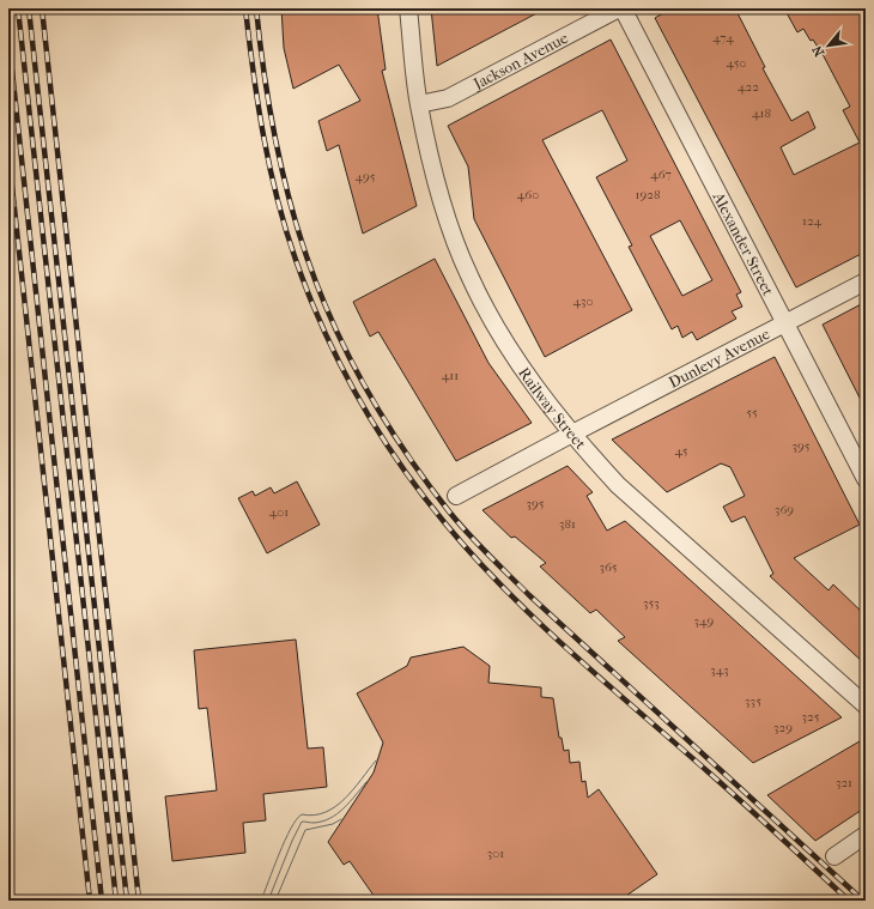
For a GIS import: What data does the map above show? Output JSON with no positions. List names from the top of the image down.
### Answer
{
  "streets": {
    "street": [
      "Jackson Avenue",
      "Alexander Street",
      "Dunlevy Avenue",
      "Railway Street"
    ]
  },
  "crossings": [
    ["Jackson Avenue", "Railway Street"],
    ["Alexander Street", "Dunlevy Avenue"],
    ["Dunlevy Avenue", "Railway Street"]
  ],
  "house_numbers": [
    "474",
    "450",
    "422",
    "418",
    "467",
    "495",
    "460",
    "1928",
    "124",
    "430",
    "411",
    "55",
    "395",
    "45",
    "395",
    "369",
    "401",
    "381",
    "365",
    "353",
    "349",
    "343",
    "335",
    "325",
    "329",
    "321",
    "301"
  ],
  "north": "bottom left"
}
